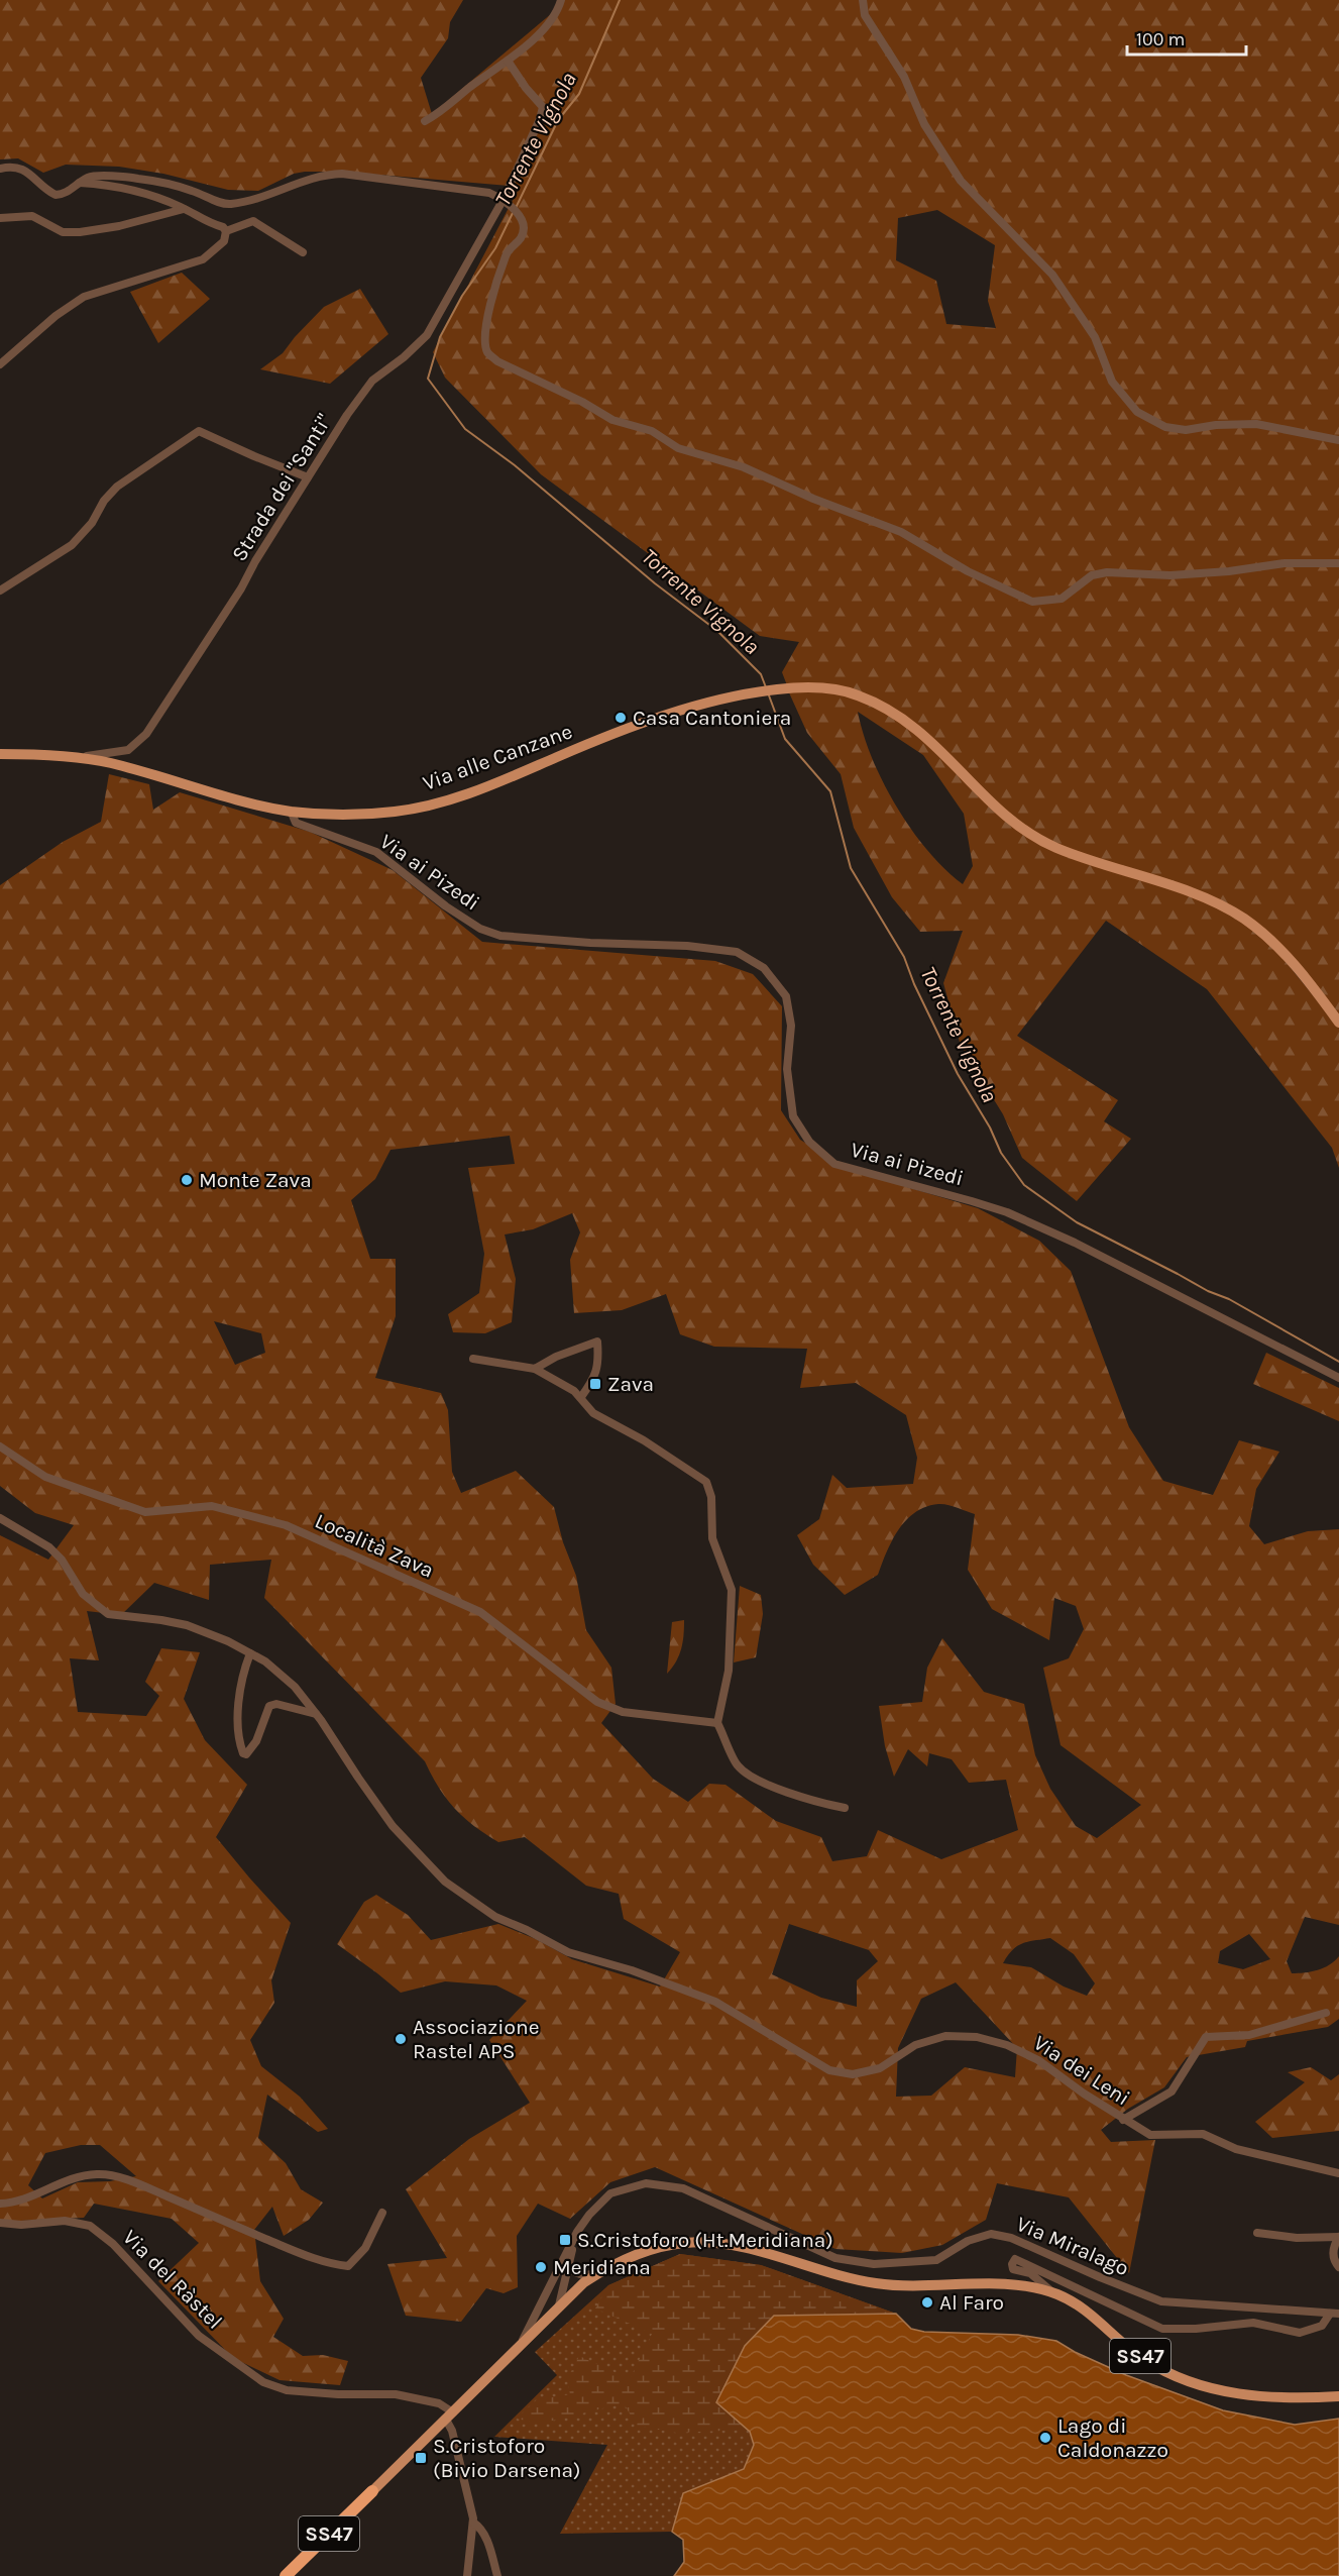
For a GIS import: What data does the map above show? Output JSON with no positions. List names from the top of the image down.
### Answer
{
  "streets": {
    "highway": ["SS47"],
    "main road": ["Via alle Canzane"],
    "street": [
      "Strada dei \"Santi\"",
      "Via ai Pizedi",
      "Località Zava",
      "Via dei Leni",
      "Via Miralago",
      "Via del Ràstel"
    ]
  },
  "crossings": [
    ["Strada dei \"Santi\"", "Via alle Canzane"],
    ["Via alle Canzane", "Via ai Pizedi"],
    ["Via del Ràstel", "SS47"]
  ],
  "water": ["Torrente Vignola"],
  "places": {
    "other": [
      "Casa Cantoniera",
      "Monte Zava",
      "Associazione Rastel APS",
      "Meridiana",
      "Al Faro",
      "Lago di Caldonazzo"
    ],
    "transit": ["Zava", "S.Cristoforo (Ht.Meridiana)", "S.Cristoforo (Bivio Darsena)"]
  },
  "scale_bar": "100 m"
}
